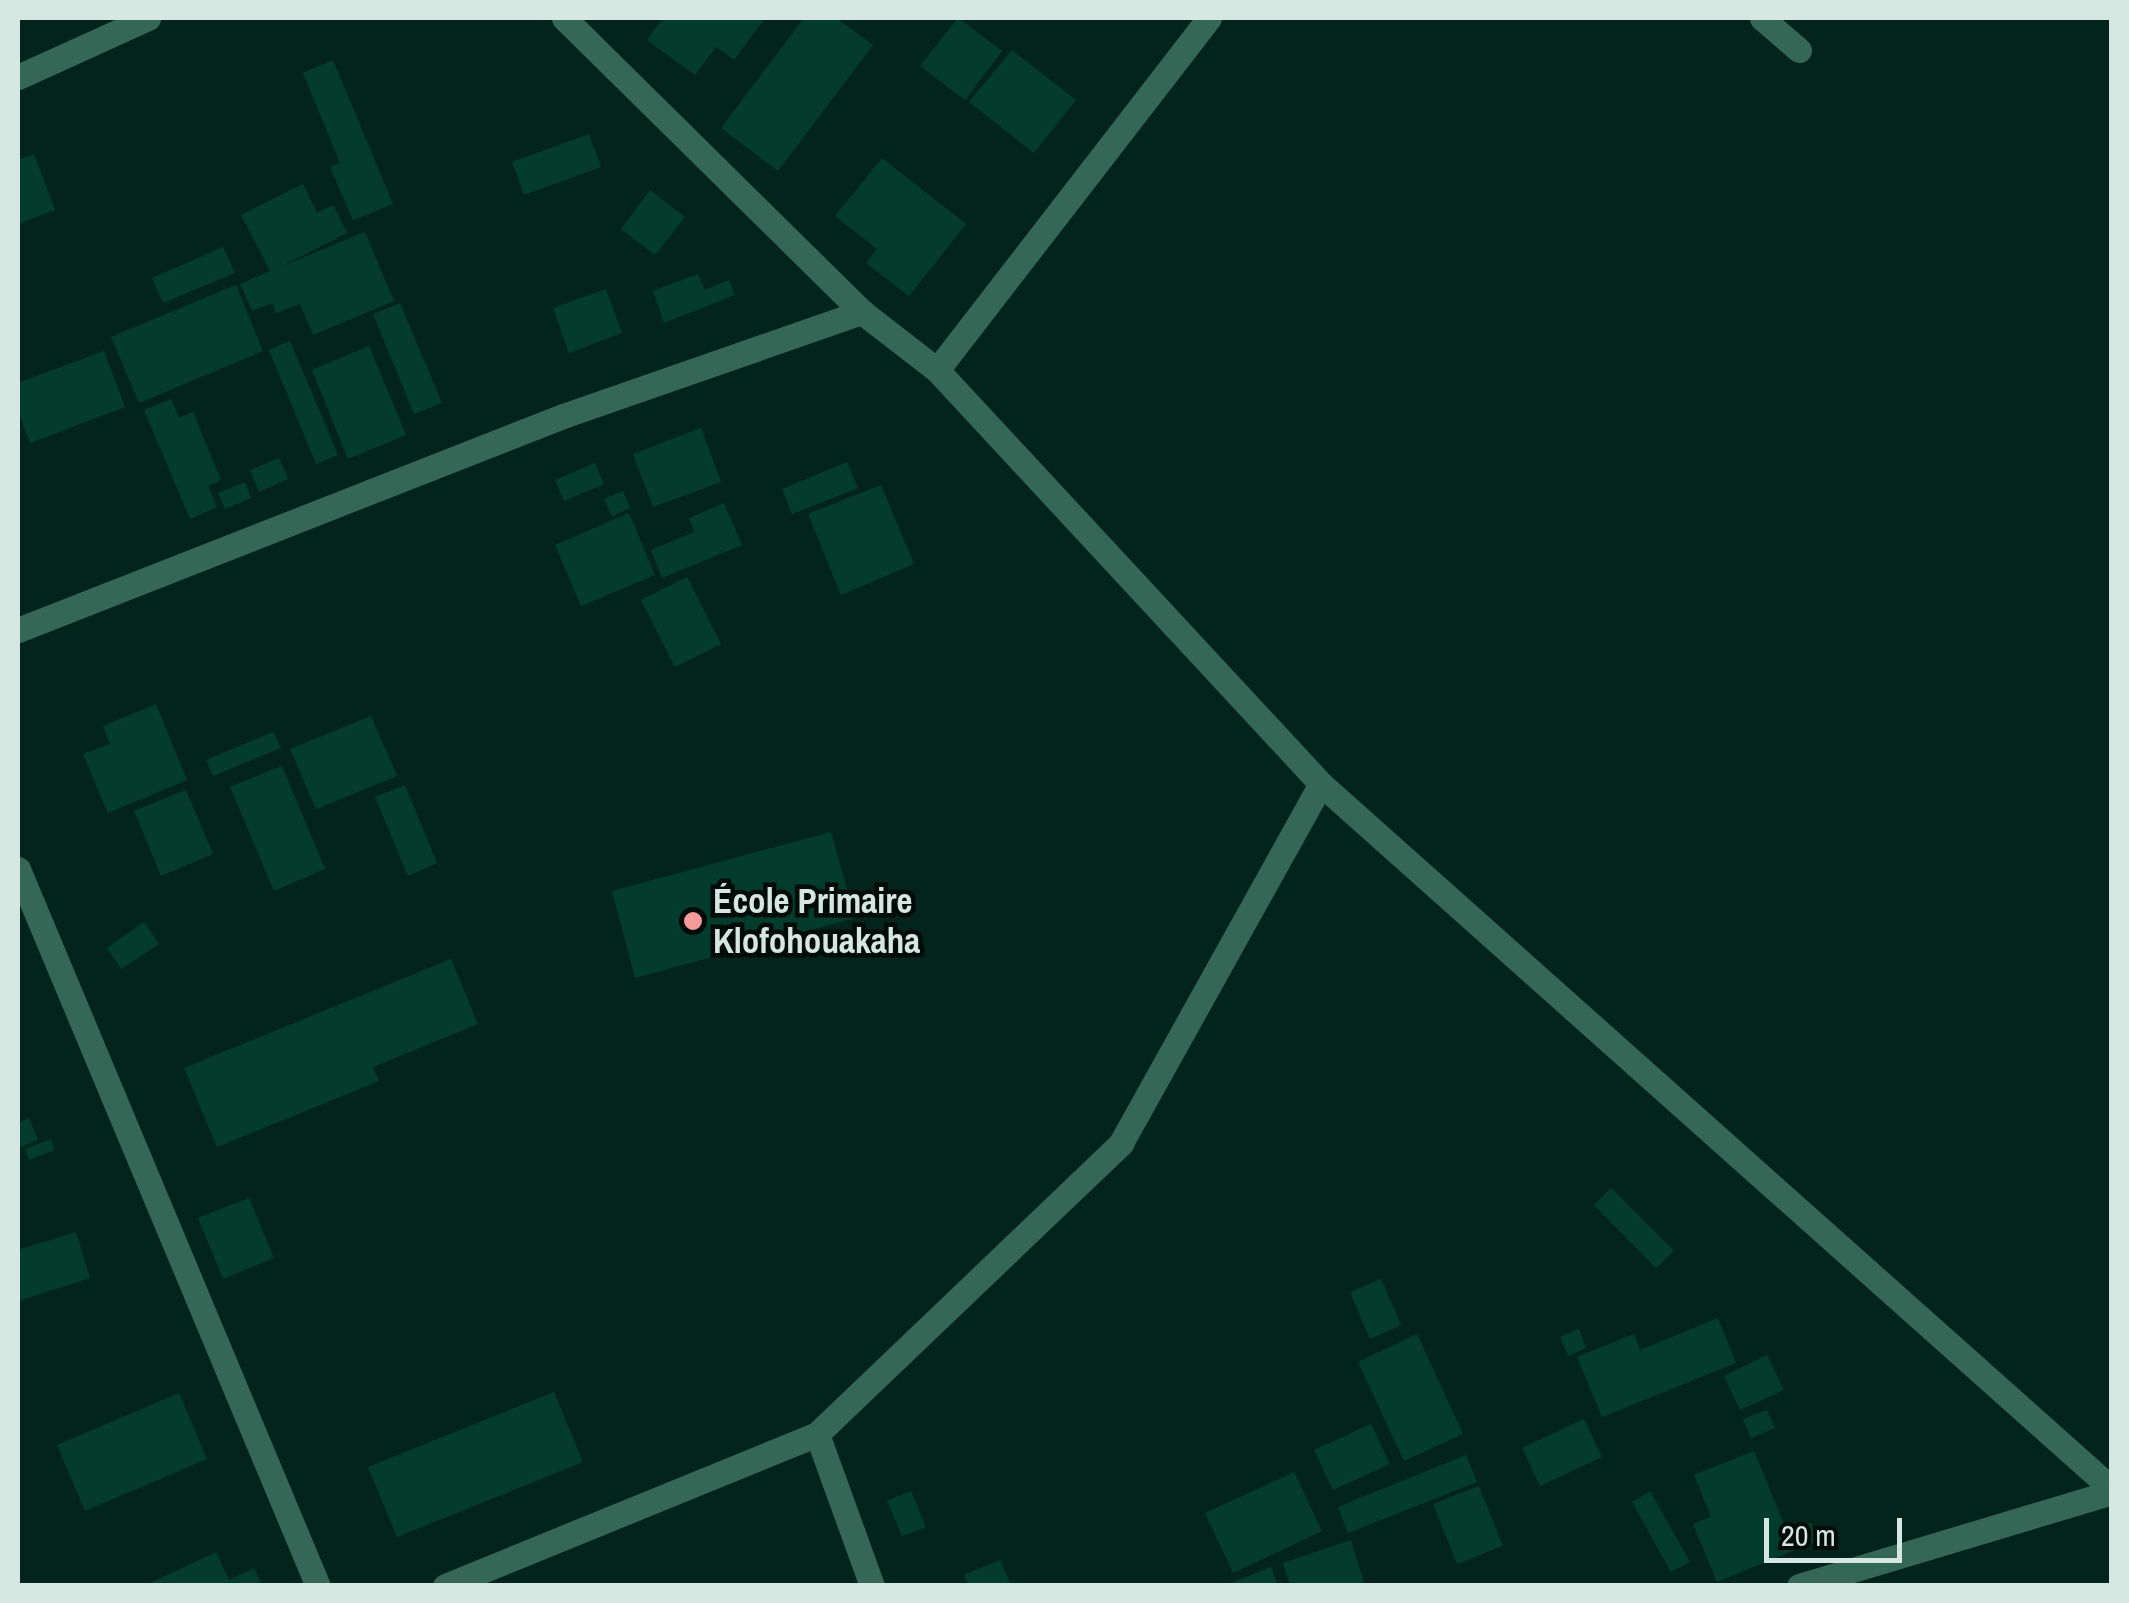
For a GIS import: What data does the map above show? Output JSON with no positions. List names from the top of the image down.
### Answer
{
  "places": ["École Primaire Klofohouakaha"],
  "scale_bar": "20 m"
}
